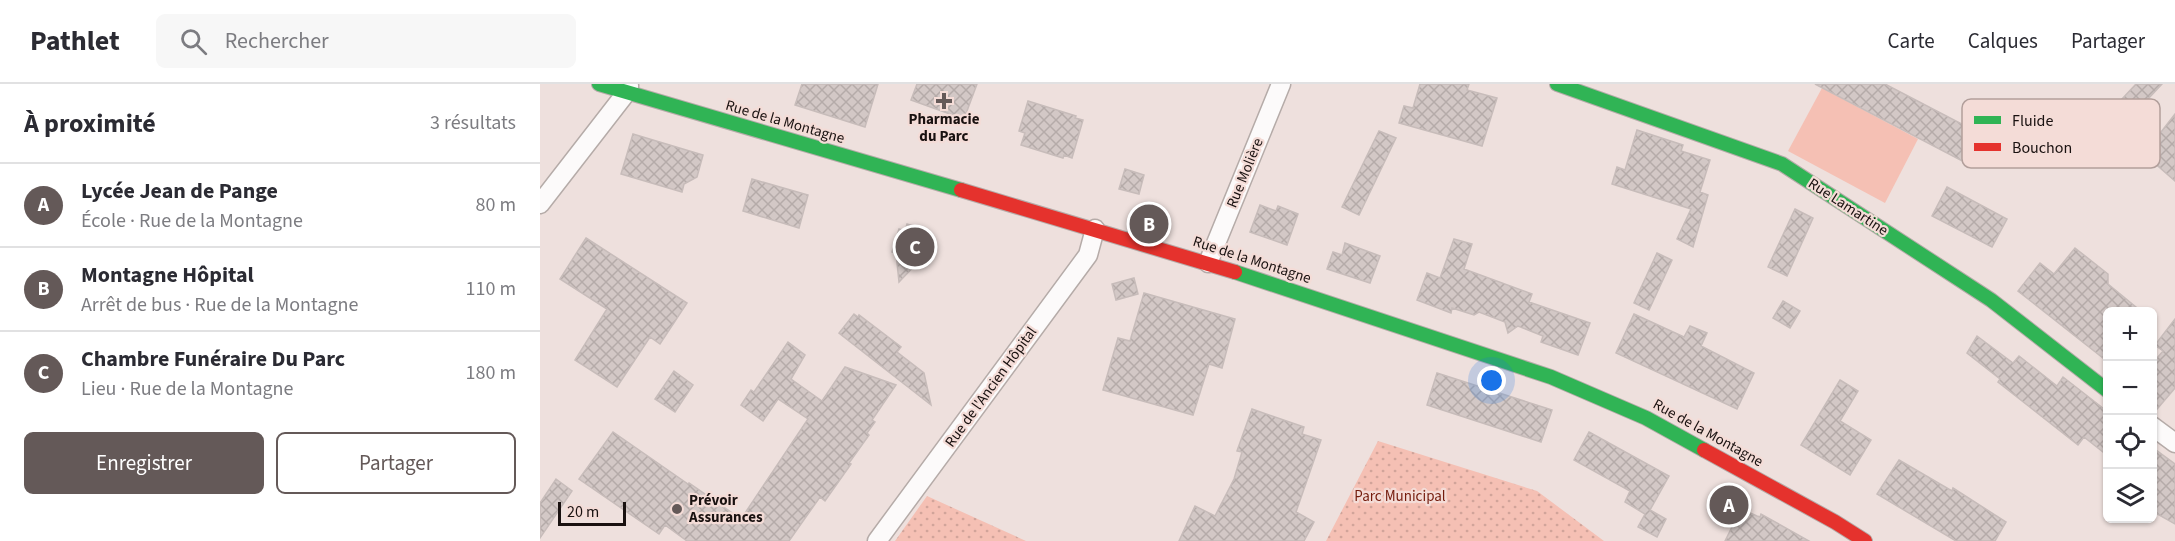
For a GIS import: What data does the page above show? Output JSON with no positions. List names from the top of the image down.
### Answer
{
  "streets": {
    "main road": ["Rue de la Montagne", "Rue Lamartine"],
    "street": ["Rue Molière", "Rue de l'Ancien Hôpital"]
  },
  "crossings": [
    ["Rue de la Montagne", "Rue Molière"],
    ["Rue de la Montagne", "Rue de l'Ancien Hôpital"]
  ],
  "parks": ["Parc Municipal"],
  "places": {
    "health": ["Pharmacie du Parc"],
    "other": ["Prévoir Assurances"]
  },
  "legend": ["Fluide", "Bouchon"],
  "scale_bar": "20 m",
  "page": {
    "header": "Pathlet",
    "search": "Rechercher",
    "nav": ["Carte", "Calques", "Partager"],
    "heading": ["À proximité", "3 résultats"],
    "list": [
      {
        "mark": "A",
        "name": "Lycée Jean de Pange",
        "note": "École · Rue de la Montagne",
        "value": "80 m"
      },
      {
        "mark": "B",
        "name": "Montagne Hôpital",
        "note": "Arrêt de bus · Rue de la Montagne",
        "value": "110 m"
      },
      {
        "mark": "C",
        "name": "Chambre Funéraire Du Parc",
        "note": "Lieu · Rue de la Montagne",
        "value": "180 m"
      }
    ],
    "pins": ["B", "C", "A"],
    "map_buttons": ["+", "−"],
    "buttons": ["Enregistrer", "Partager"],
    "scale": "20 m"
  }
}
